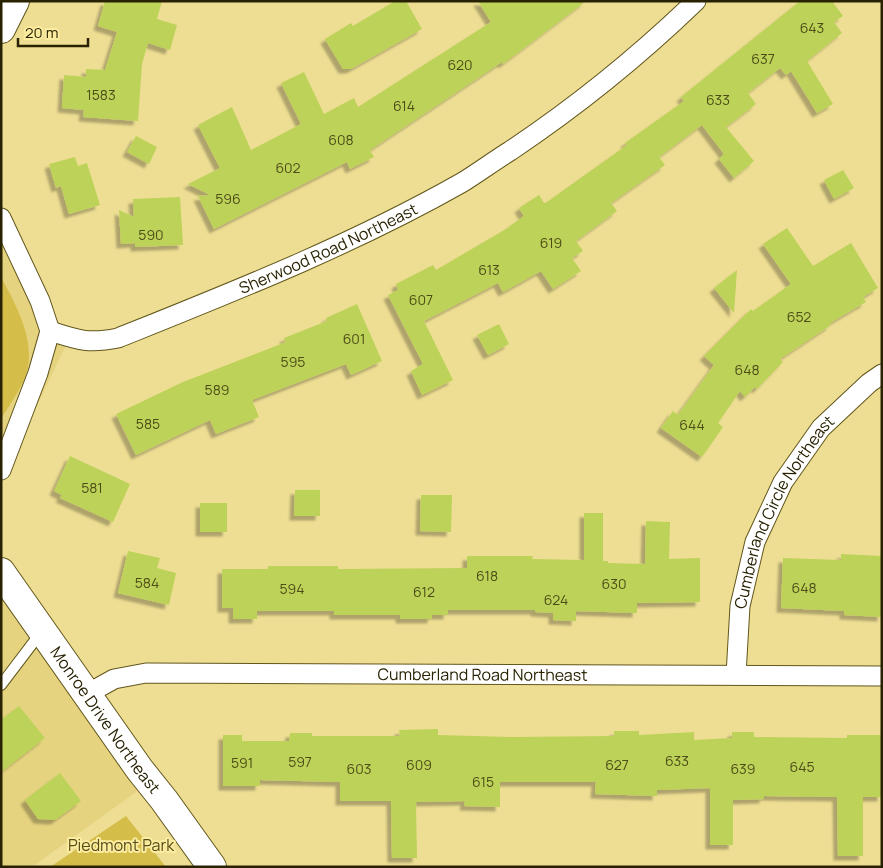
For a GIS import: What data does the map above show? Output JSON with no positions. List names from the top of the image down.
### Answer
{
  "streets": {
    "main road": ["Monroe Drive Northeast"],
    "street": ["Sherwood Road Northeast", "Cumberland Circle Northeast", "Cumberland Road Northeast"]
  },
  "crossings": [
    ["Cumberland Circle Northeast", "Cumberland Road Northeast"],
    ["Cumberland Road Northeast", "Monroe Drive Northeast"]
  ],
  "parks": ["Piedmont Park"],
  "house_numbers": [
    "643",
    "637",
    "620",
    "1583",
    "633",
    "614",
    "608",
    "602",
    "596",
    "590",
    "619",
    "613",
    "607",
    "652",
    "601",
    "595",
    "648",
    "589",
    "585",
    "644",
    "581",
    "618",
    "584",
    "630",
    "648",
    "594",
    "612",
    "624",
    "633",
    "597",
    "591",
    "609",
    "627",
    "645",
    "603",
    "639",
    "615"
  ],
  "scale_bar": "20 m"
}
